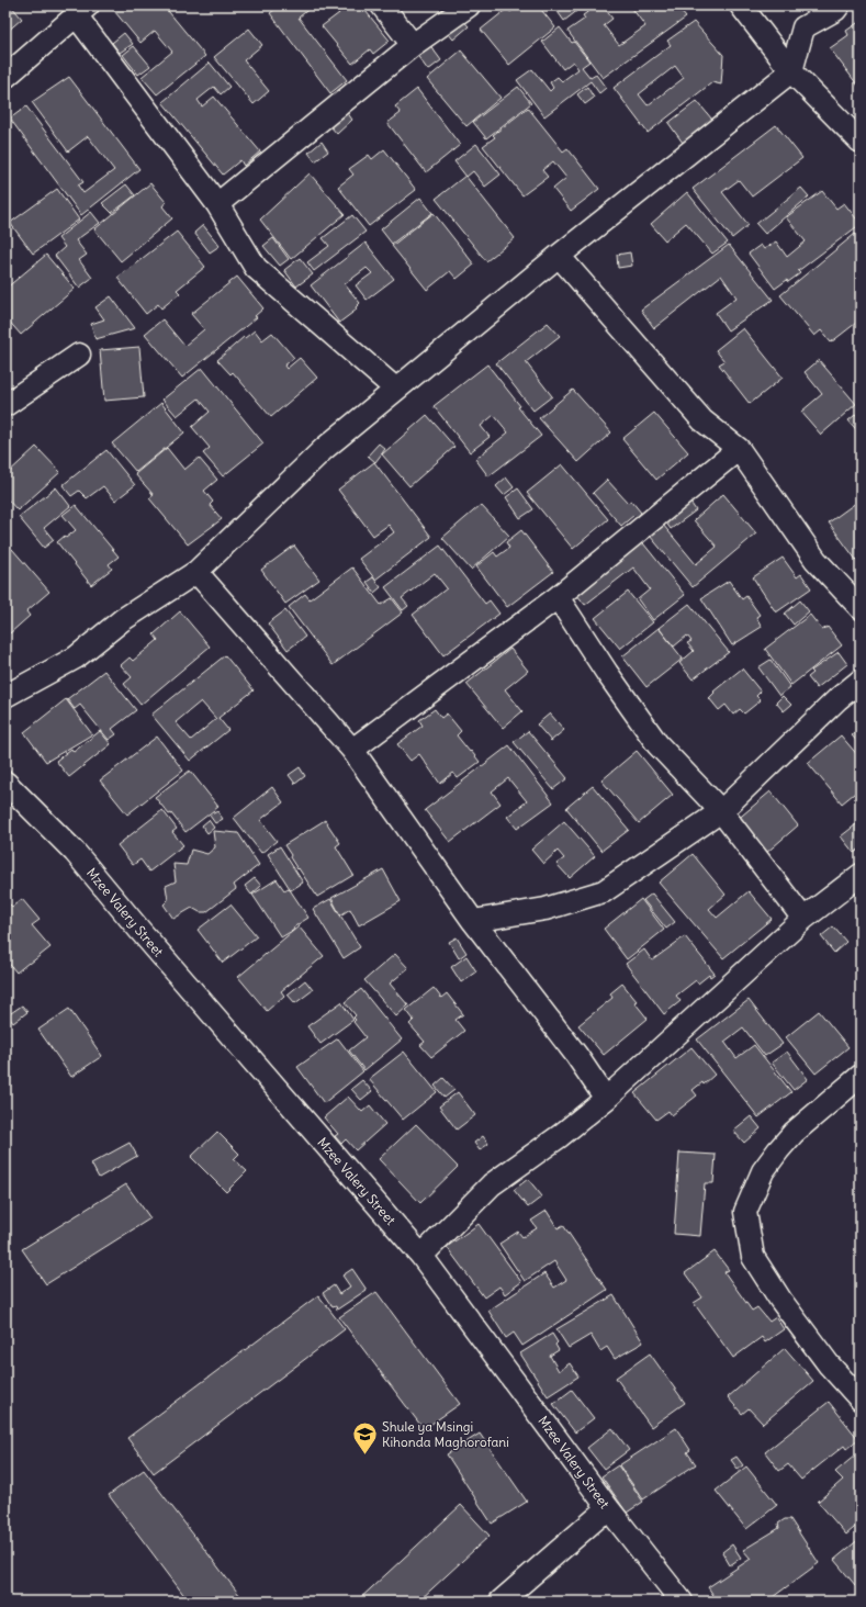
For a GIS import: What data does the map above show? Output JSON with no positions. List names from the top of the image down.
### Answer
{
  "streets": {
    "street": ["Mzee Valery Street"]
  },
  "places": {
    "school or university": ["Shule ya Msingi Kihonda Maghorofani"]
  }
}
